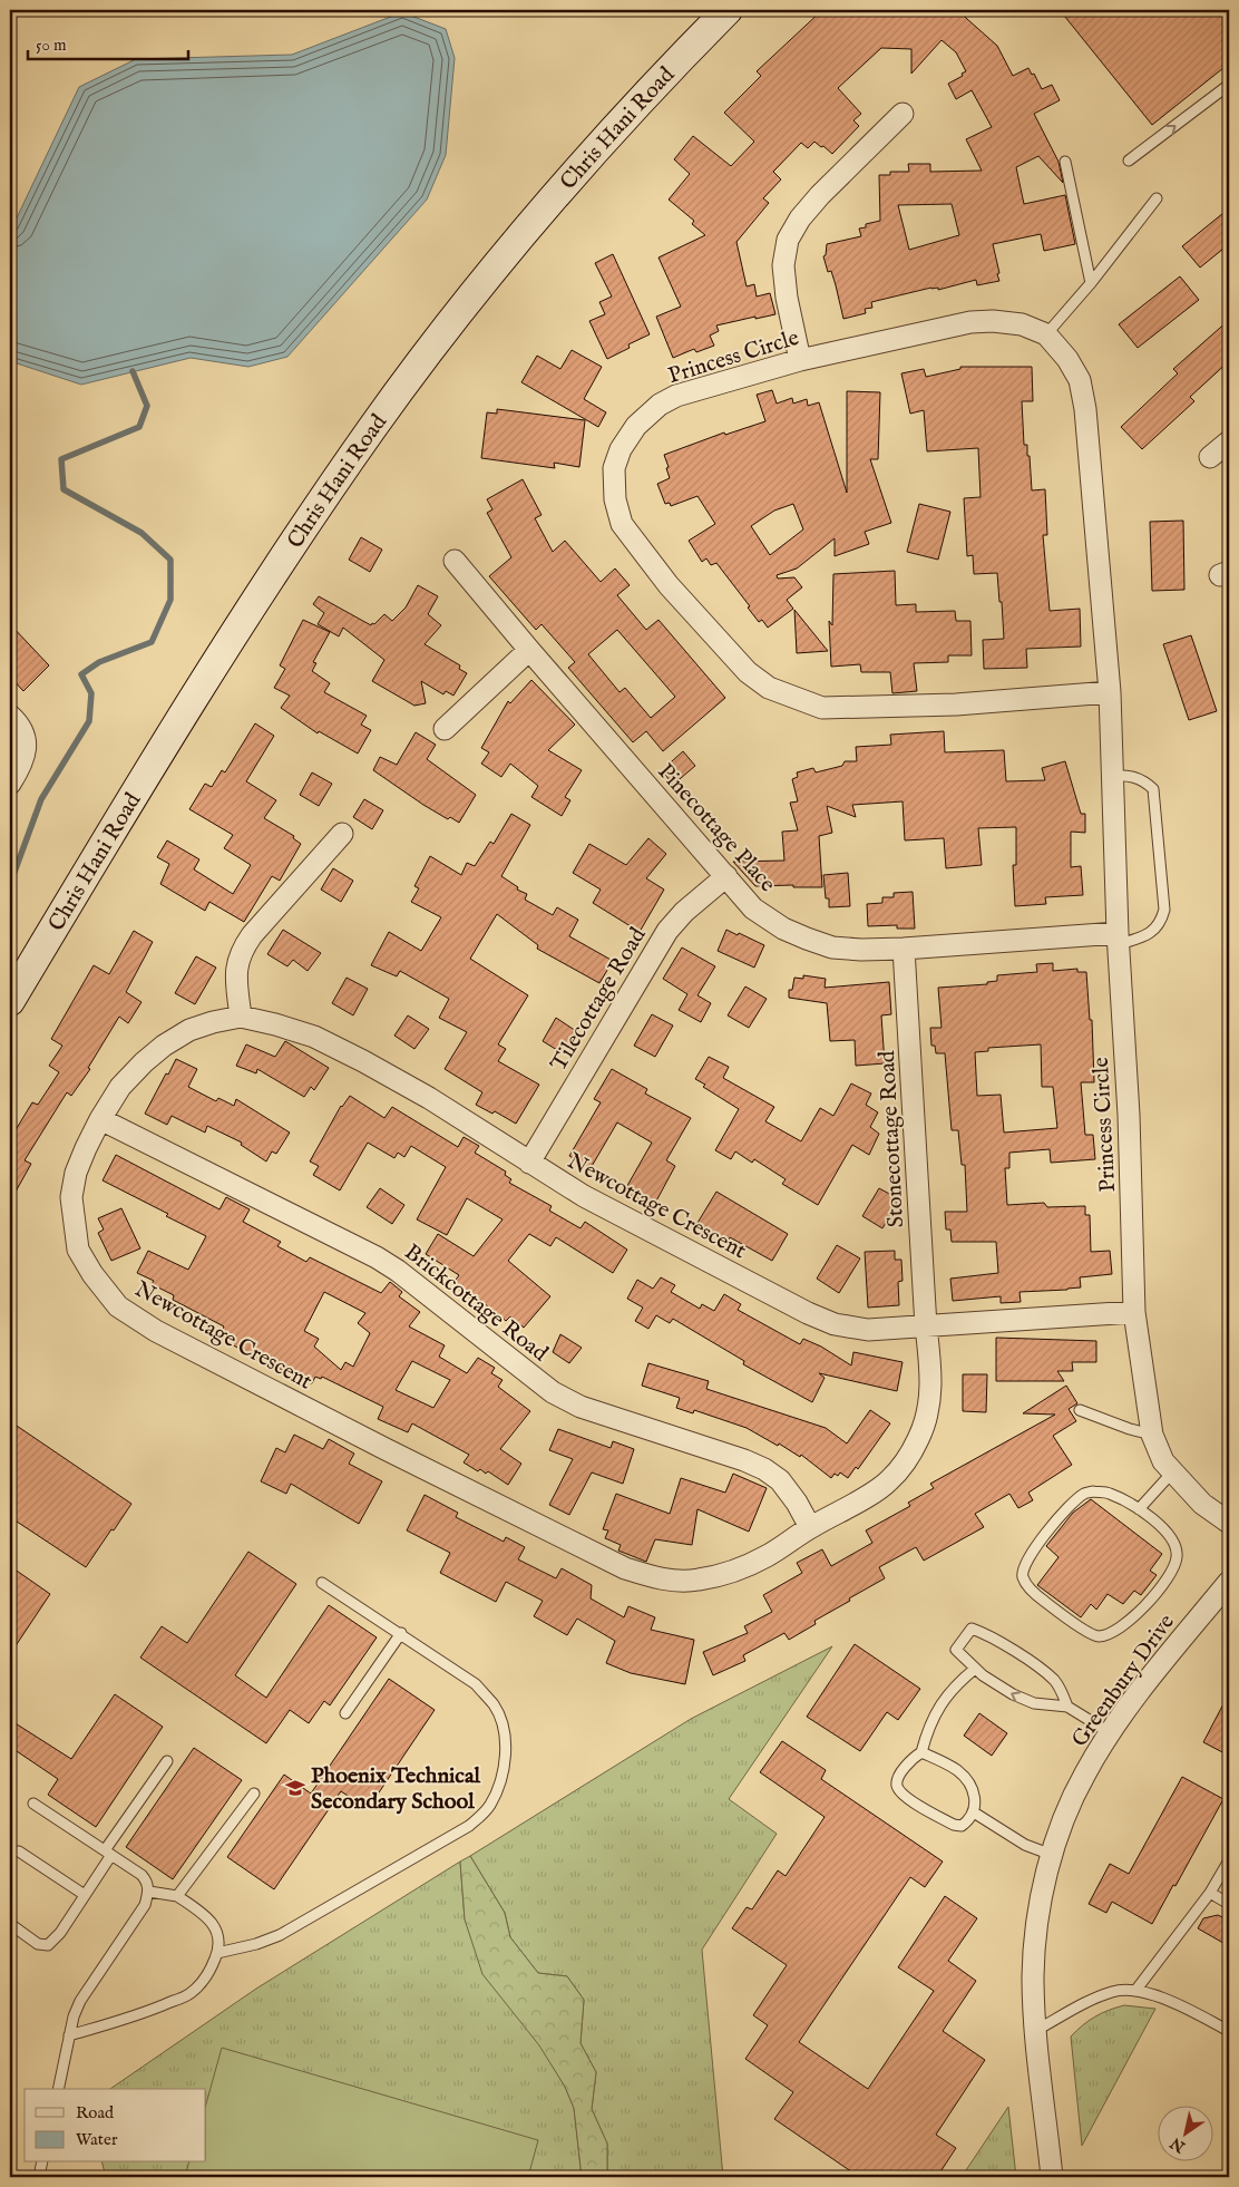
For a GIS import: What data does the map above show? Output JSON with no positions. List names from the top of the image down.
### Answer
{
  "streets": {
    "main road": ["Chris Hani Road"],
    "street": [
      "Princess Circle",
      "Pinecottage Place",
      "Tilecottage Road",
      "Stonecottage Road",
      "Newcottage Crescent",
      "Brickcottage Road",
      "Greenbury Drive"
    ]
  },
  "crossings": [
    ["Princess Circle", "Pinecottage Place"],
    ["Princess Circle", "Newcottage Crescent"],
    ["Pinecottage Place", "Tilecottage Road"],
    ["Pinecottage Place", "Stonecottage Road"],
    ["Tilecottage Road", "Newcottage Crescent"],
    ["Stonecottage Road", "Newcottage Crescent"],
    ["Newcottage Crescent", "Brickcottage Road"]
  ],
  "places": {
    "school or university": ["Phoenix Technical Secondary School"]
  },
  "legend": ["Road", "Water"],
  "scale_bar": "50 m",
  "north": "bottom left"
}
